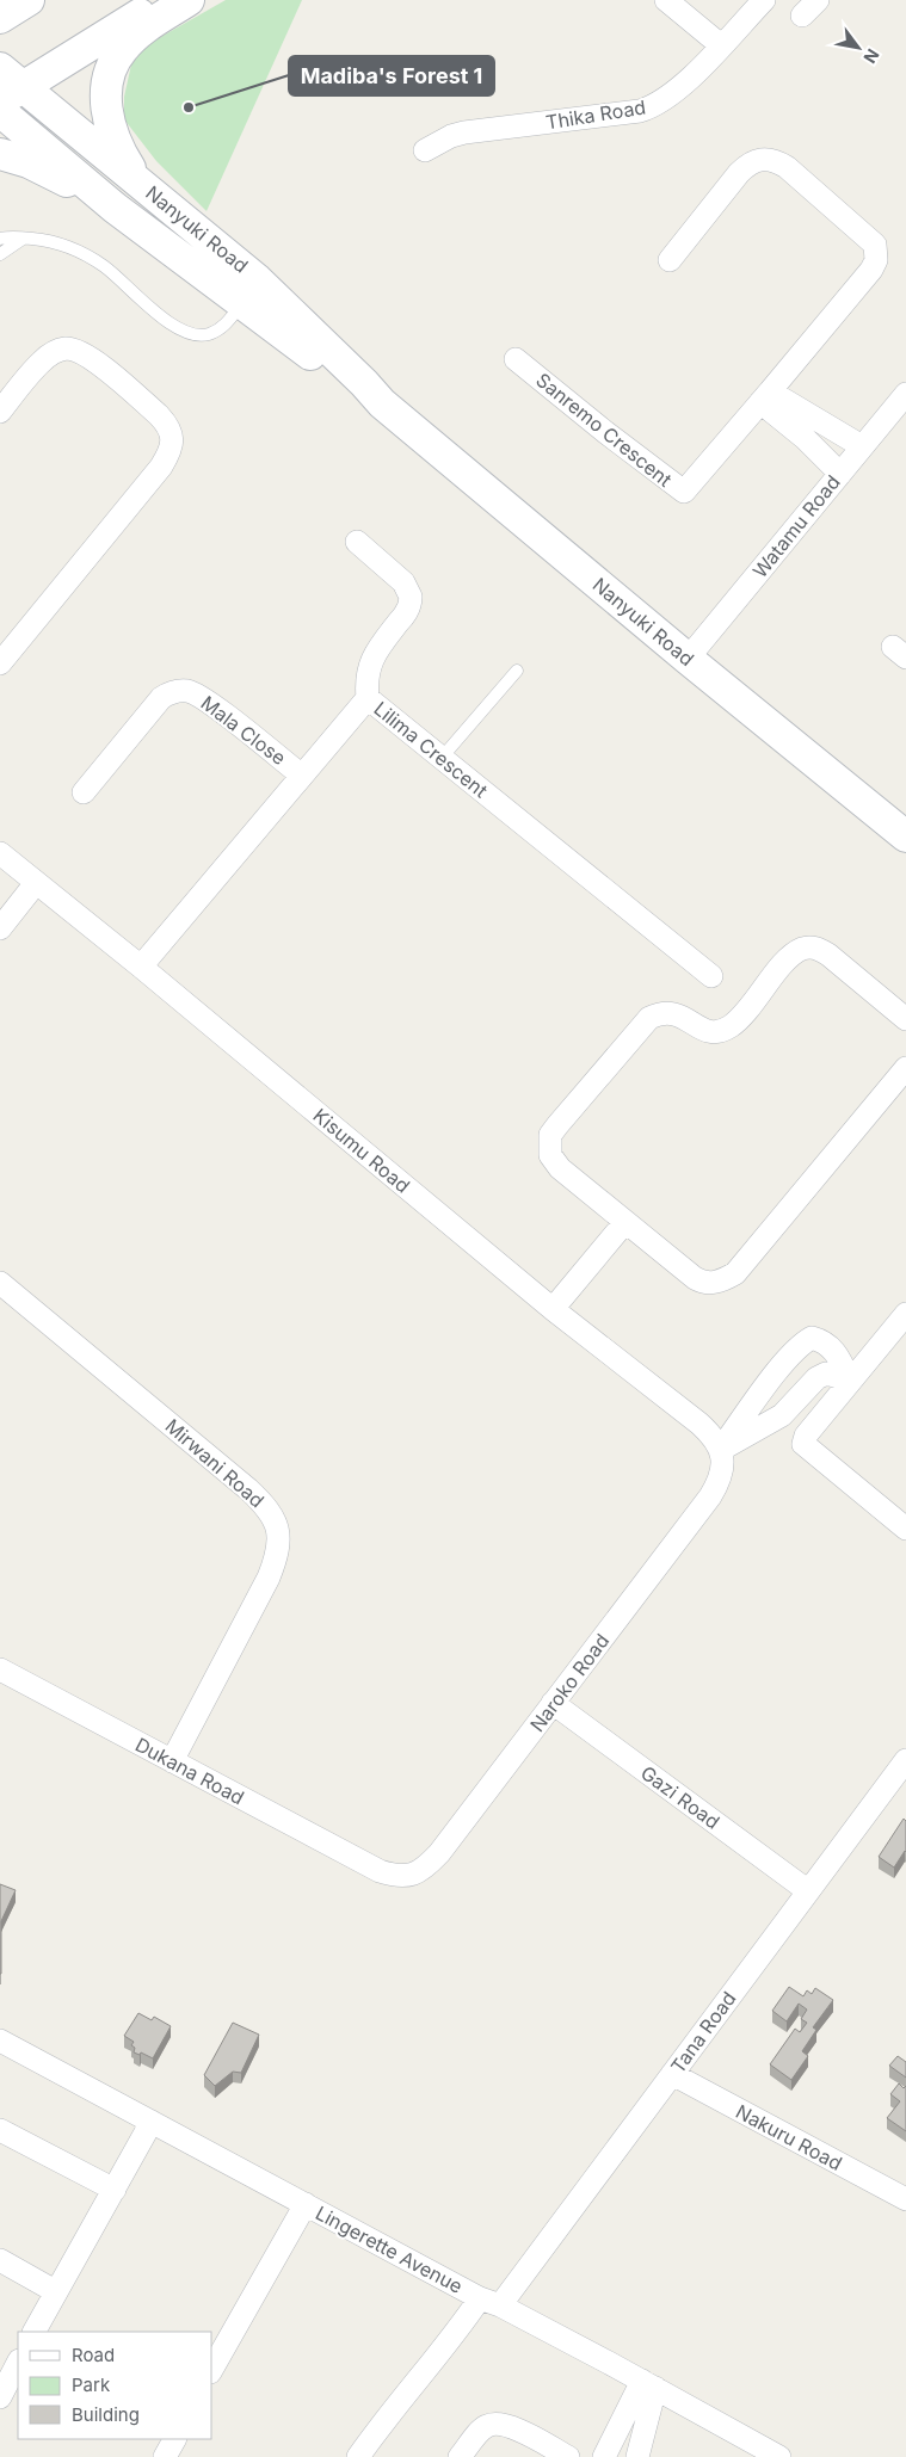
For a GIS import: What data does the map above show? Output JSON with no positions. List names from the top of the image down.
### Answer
{
  "streets": {
    "street": [
      "Thika Road",
      "Nanyuki Road",
      "Sanremo Crescent",
      "Watamu Road",
      "Mala Close",
      "Lilima Crescent",
      "Kisumu Road",
      "Mirwani Road",
      "Naroko Road",
      "Dukana Road",
      "Gazi Road",
      "Tana Road",
      "Nakuru Road",
      "Lingerette Avenue"
    ]
  },
  "crossings": [
    ["Nanyuki Road", "Watamu Road"],
    ["Mala Close", "Lilima Crescent"],
    ["Lilima Crescent", "Kisumu Road"],
    ["Kisumu Road", "Naroko Road"],
    ["Mirwani Road", "Dukana Road"],
    ["Naroko Road", "Dukana Road"],
    ["Naroko Road", "Gazi Road"],
    ["Gazi Road", "Tana Road"],
    ["Tana Road", "Nakuru Road"],
    ["Tana Road", "Lingerette Avenue"]
  ],
  "places": ["Madiba's Forest 1"],
  "legend": ["Road", "Park", "Building"],
  "north": "bottom right"
}
